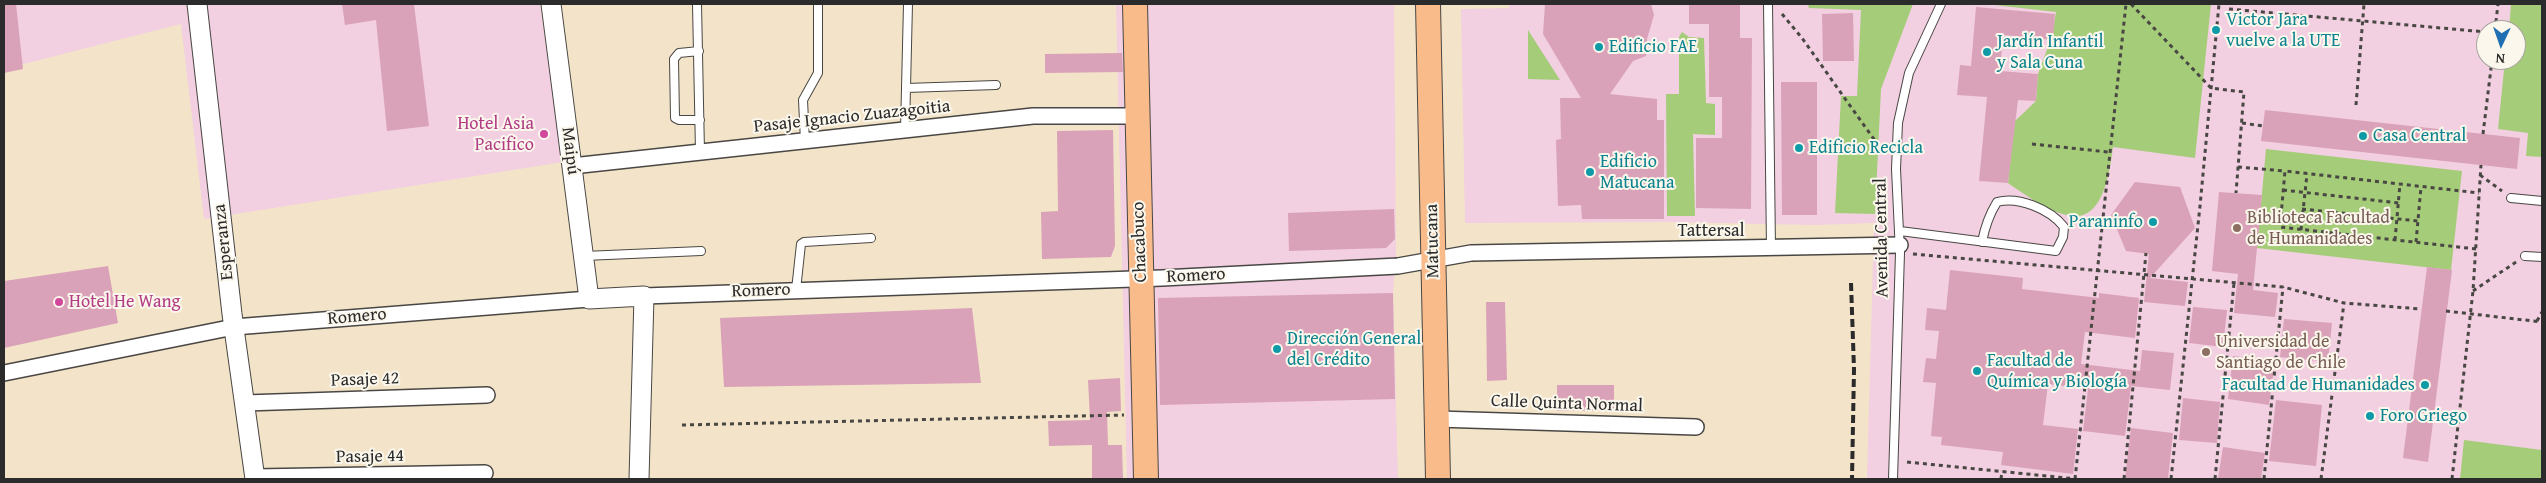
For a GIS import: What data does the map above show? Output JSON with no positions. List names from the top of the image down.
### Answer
{
  "streets": {
    "main road": ["Matucana", "Chacabuco"],
    "street": [
      "Pasaje Ignacio Zuazagoitia",
      "Maipú",
      "Tattersal",
      "Esperanza",
      "Romero",
      "Pasaje 42",
      "Calle Quinta Normal",
      "Pasaje 44"
    ],
    "lane": ["Avenida Central"]
  },
  "crossings": [
    ["Pasaje Ignacio Zuazagoitia", "Maipú"],
    ["Pasaje Ignacio Zuazagoitia", "Chacabuco"],
    ["Maipú", "Romero"],
    ["Tattersal", "Avenida Central"],
    ["Tattersal", "Romero"],
    ["Matucana", "Romero"],
    ["Matucana", "Calle Quinta Normal"],
    ["Esperanza", "Romero"],
    ["Esperanza", "Pasaje 42"],
    ["Esperanza", "Pasaje 44"],
    ["Chacabuco", "Romero"]
  ],
  "places": [
    "Victor Jara vuelve a la UTE",
    "Edificio FAE",
    "Jardín Infantil y Sala Cuna",
    "Hotel Asia Pacifico",
    "Casa Central",
    "Edificio Recicla",
    "Edificio Matucana",
    "Paraninfo",
    "Biblioteca Facultad de Humanidades",
    "Hotel He Wang",
    "Dirección General del Crédito",
    "Universidad de Santiago de Chile",
    "Facultad de Química y Biología",
    "Facultad de Humanidades",
    "Foro Griego"
  ],
  "north": "bottom"
}
